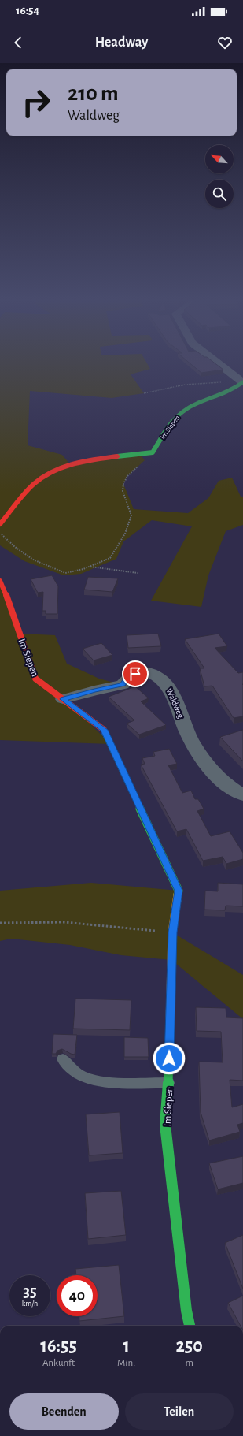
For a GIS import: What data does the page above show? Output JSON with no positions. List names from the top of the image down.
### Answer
{
  "streets": {
    "street": ["Im Siepen", "Waldweg"]
  },
  "crossings": [
    ["Im Siepen", "Waldweg"]
  ],
  "north": "top left",
  "page": {
    "status": "16:54",
    "header": "Headway",
    "turn": ["210 m", "Waldweg"],
    "speed": "35 km/h",
    "limit": "40",
    "eta": [
      "16:55",
      "Ankunft",
      "1",
      "Min.",
      "250",
      "m"
    ],
    "buttons": ["Beenden", "Teilen"]
  }
}
